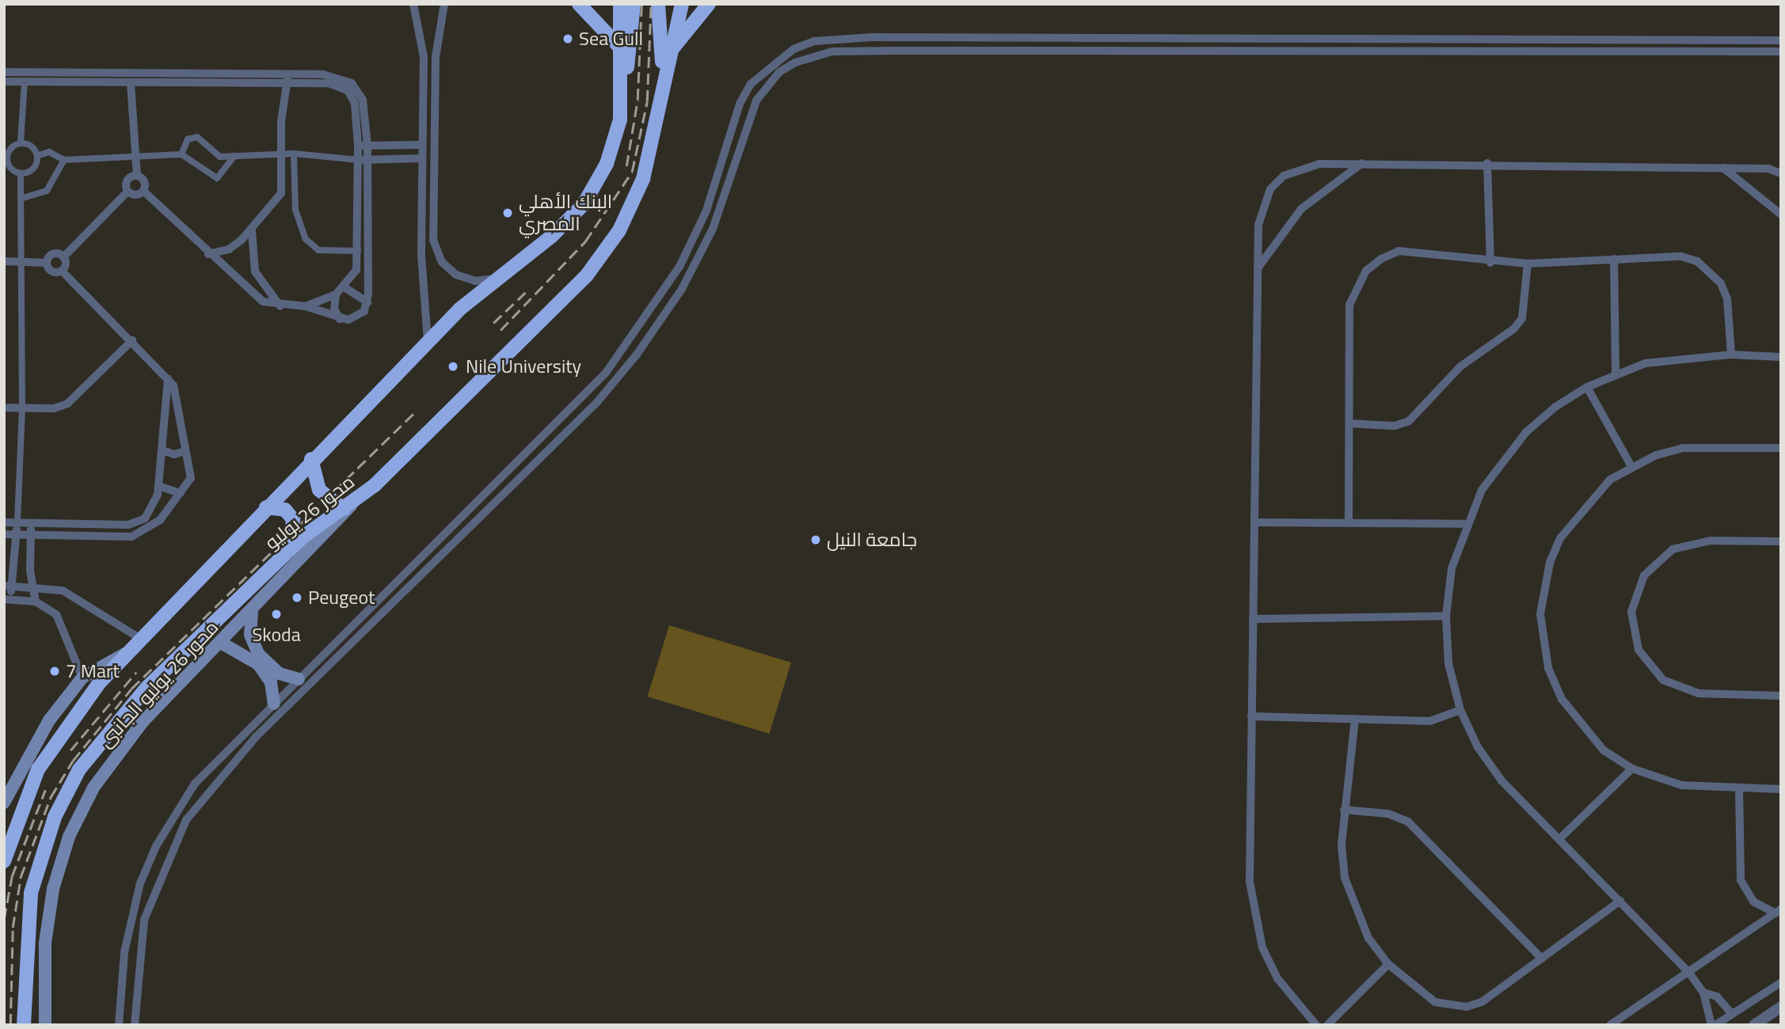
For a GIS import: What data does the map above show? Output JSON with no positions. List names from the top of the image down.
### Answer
{
  "streets": {
    "highway": ["محور 26 يوليو"],
    "main road": ["محور 26 يوليو الجانبى"]
  },
  "crossings": [
    ["محور 26 يوليو", "محور 26 يوليو الجانبى"]
  ],
  "places": [
    "Sea Gull",
    "البنك الأهلي المصري",
    "Nile University",
    "جامعة النيل",
    "Peugeot",
    "Skoda",
    "7 Mart"
  ]
}
